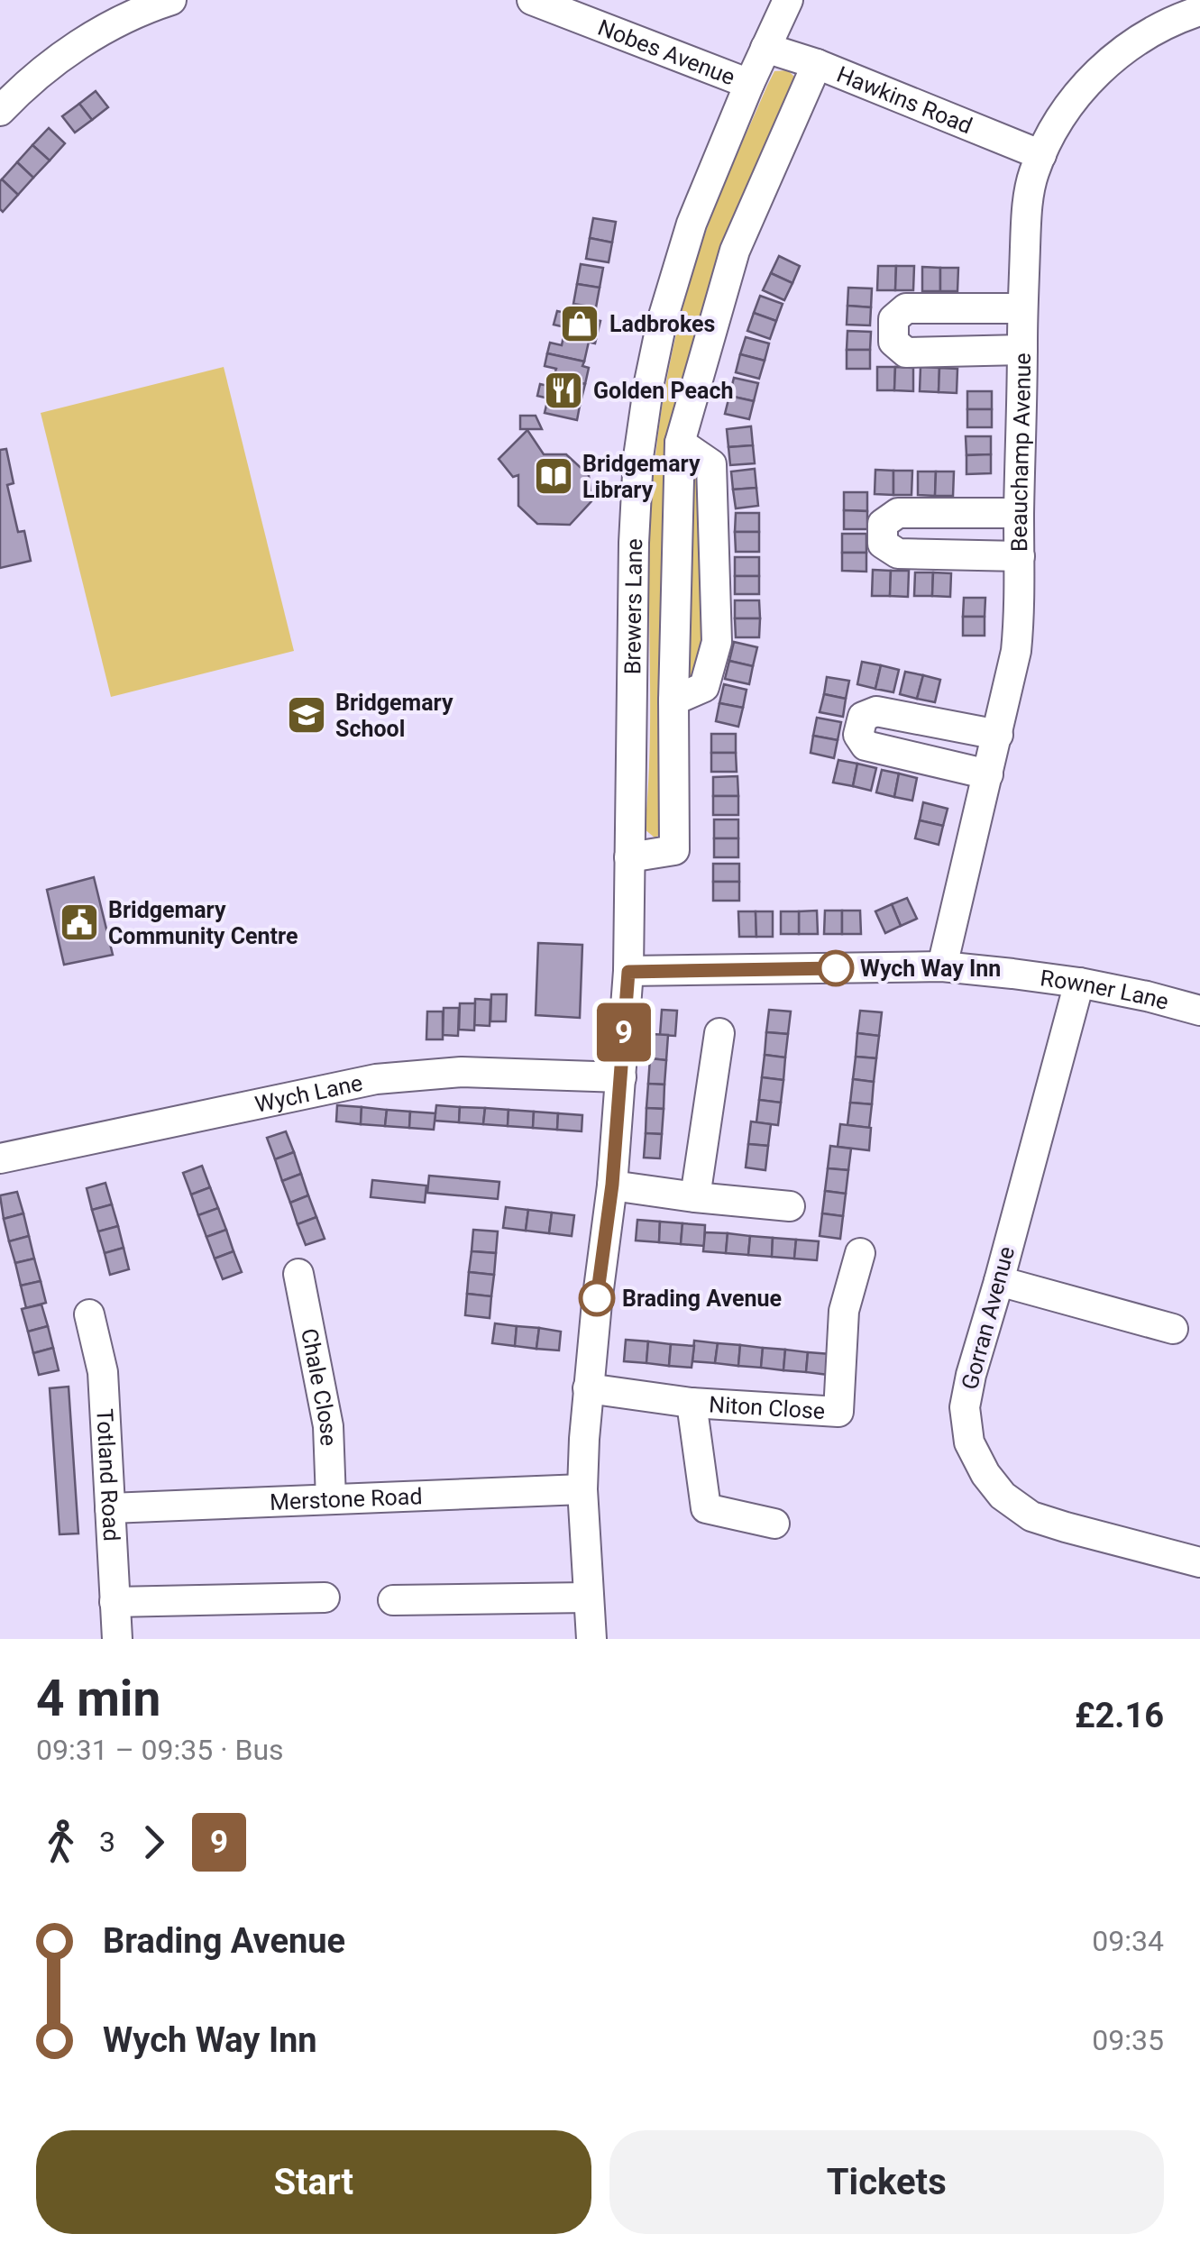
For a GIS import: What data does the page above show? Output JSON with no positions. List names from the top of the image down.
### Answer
{
  "streets": {
    "street": [
      "Nobes Avenue",
      "Hawkins Road",
      "Beauchamp Avenue",
      "Brewers Lane",
      "Rowner Lane",
      "Wych Lane",
      "Gorran Avenue",
      "Chale Close",
      "Niton Close",
      "Totland Road",
      "Merstone Road"
    ]
  },
  "crossings": [
    ["Nobes Avenue", "Brewers Lane"],
    ["Hawkins Road", "Beauchamp Avenue"],
    ["Hawkins Road", "Brewers Lane"],
    ["Beauchamp Avenue", "Rowner Lane"],
    ["Brewers Lane", "Rowner Lane"],
    ["Rowner Lane", "Gorran Avenue"],
    ["Chale Close", "Merstone Road"],
    ["Totland Road", "Merstone Road"]
  ],
  "places": {
    "shop": ["Ladbrokes"],
    "restaurant": ["Golden Peach"],
    "library": ["Bridgemary Library"],
    "school or university": ["Bridgemary School"],
    "public building": ["Bridgemary Community Centre"],
    "other": ["Wych Way Inn", "Brading Avenue"]
  },
  "lines": ["bus line 9"],
  "page": {
    "on_map": "9",
    "heading": ["4 min", "09:31 – 09:35 · Bus", "£2.16"],
    "legs": ["3", "9"],
    "list": [
      {
        "name": "Brading Avenue",
        "value": "09:34"
      },
      {
        "name": "Wych Way Inn",
        "value": "09:35"
      }
    ],
    "buttons": ["Start", "Tickets"]
  }
}
